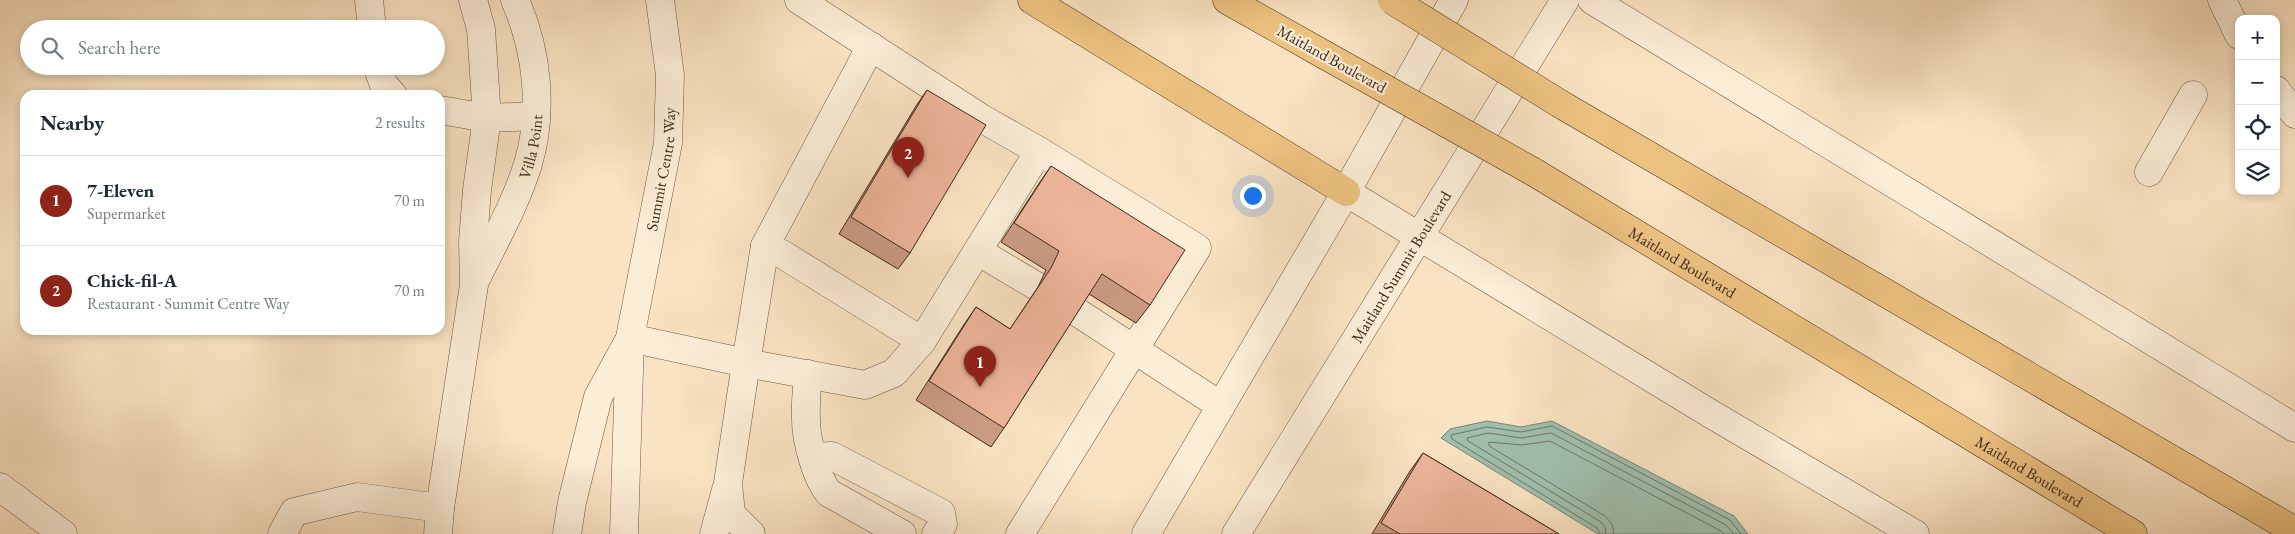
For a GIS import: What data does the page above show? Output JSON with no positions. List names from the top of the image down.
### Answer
{
  "streets": {
    "highway": ["Maitland Boulevard"],
    "street": ["Villa Point", "Summit Centre Way", "Maitland Summit Boulevard"]
  },
  "page": {
    "map_buttons": ["+", "−"],
    "search": "Search here",
    "heading": ["Nearby", "2 results"],
    "pins": ["2", "1"],
    "list": [
      {
        "mark": "1",
        "name": "7-Eleven",
        "note": "Supermarket",
        "value": "70 m"
      },
      {
        "mark": "2",
        "name": "Chick-fil-A",
        "note": "Restaurant · Summit Centre Way",
        "value": "70 m"
      }
    ]
  }
}
